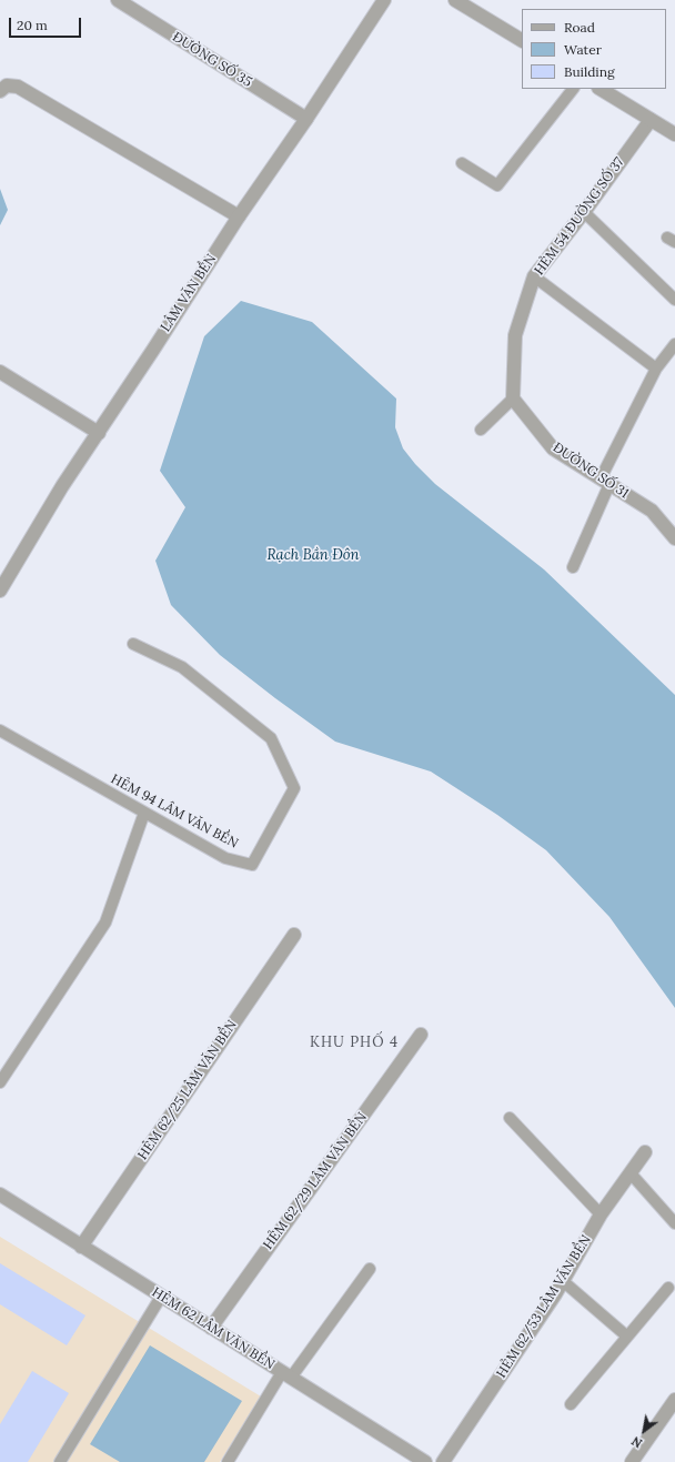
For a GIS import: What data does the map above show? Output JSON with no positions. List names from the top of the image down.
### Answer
{
  "streets": {
    "street": [
      "ĐƯỜNG SỐ 35",
      "HẺM 54 ĐƯỜNG SỐ 37",
      "LÂM VĂN BỀN",
      "ĐƯỜNG SỐ 31",
      "HẺM 62/25 LÂM VĂN BỀN",
      "HẺM 62/29 LÂM VĂN BỀN",
      "HẺM 62/53 LÂM VĂN BỀN",
      "HẺM 62 LÂM VĂN BỀN"
    ],
    "lane": ["HẺM 94 LÂM VĂN BỀN"]
  },
  "crossings": [
    ["ĐƯỜNG SỐ 35", "LÂM VĂN BỀN"],
    ["HẺM 54 ĐƯỜNG SỐ 37", "ĐƯỜNG SỐ 31"],
    ["HẺM 62/25 LÂM VĂN BỀN", "HẺM 62 LÂM VĂN BỀN"],
    ["HẺM 62/29 LÂM VĂN BỀN", "HẺM 62 LÂM VĂN BỀN"]
  ],
  "districts": ["KHU PHỐ 4"],
  "water": ["Rạch Bần Đôn"],
  "legend": ["Road", "Water", "Building"],
  "scale_bar": "20 m",
  "north": "bottom left"
}
